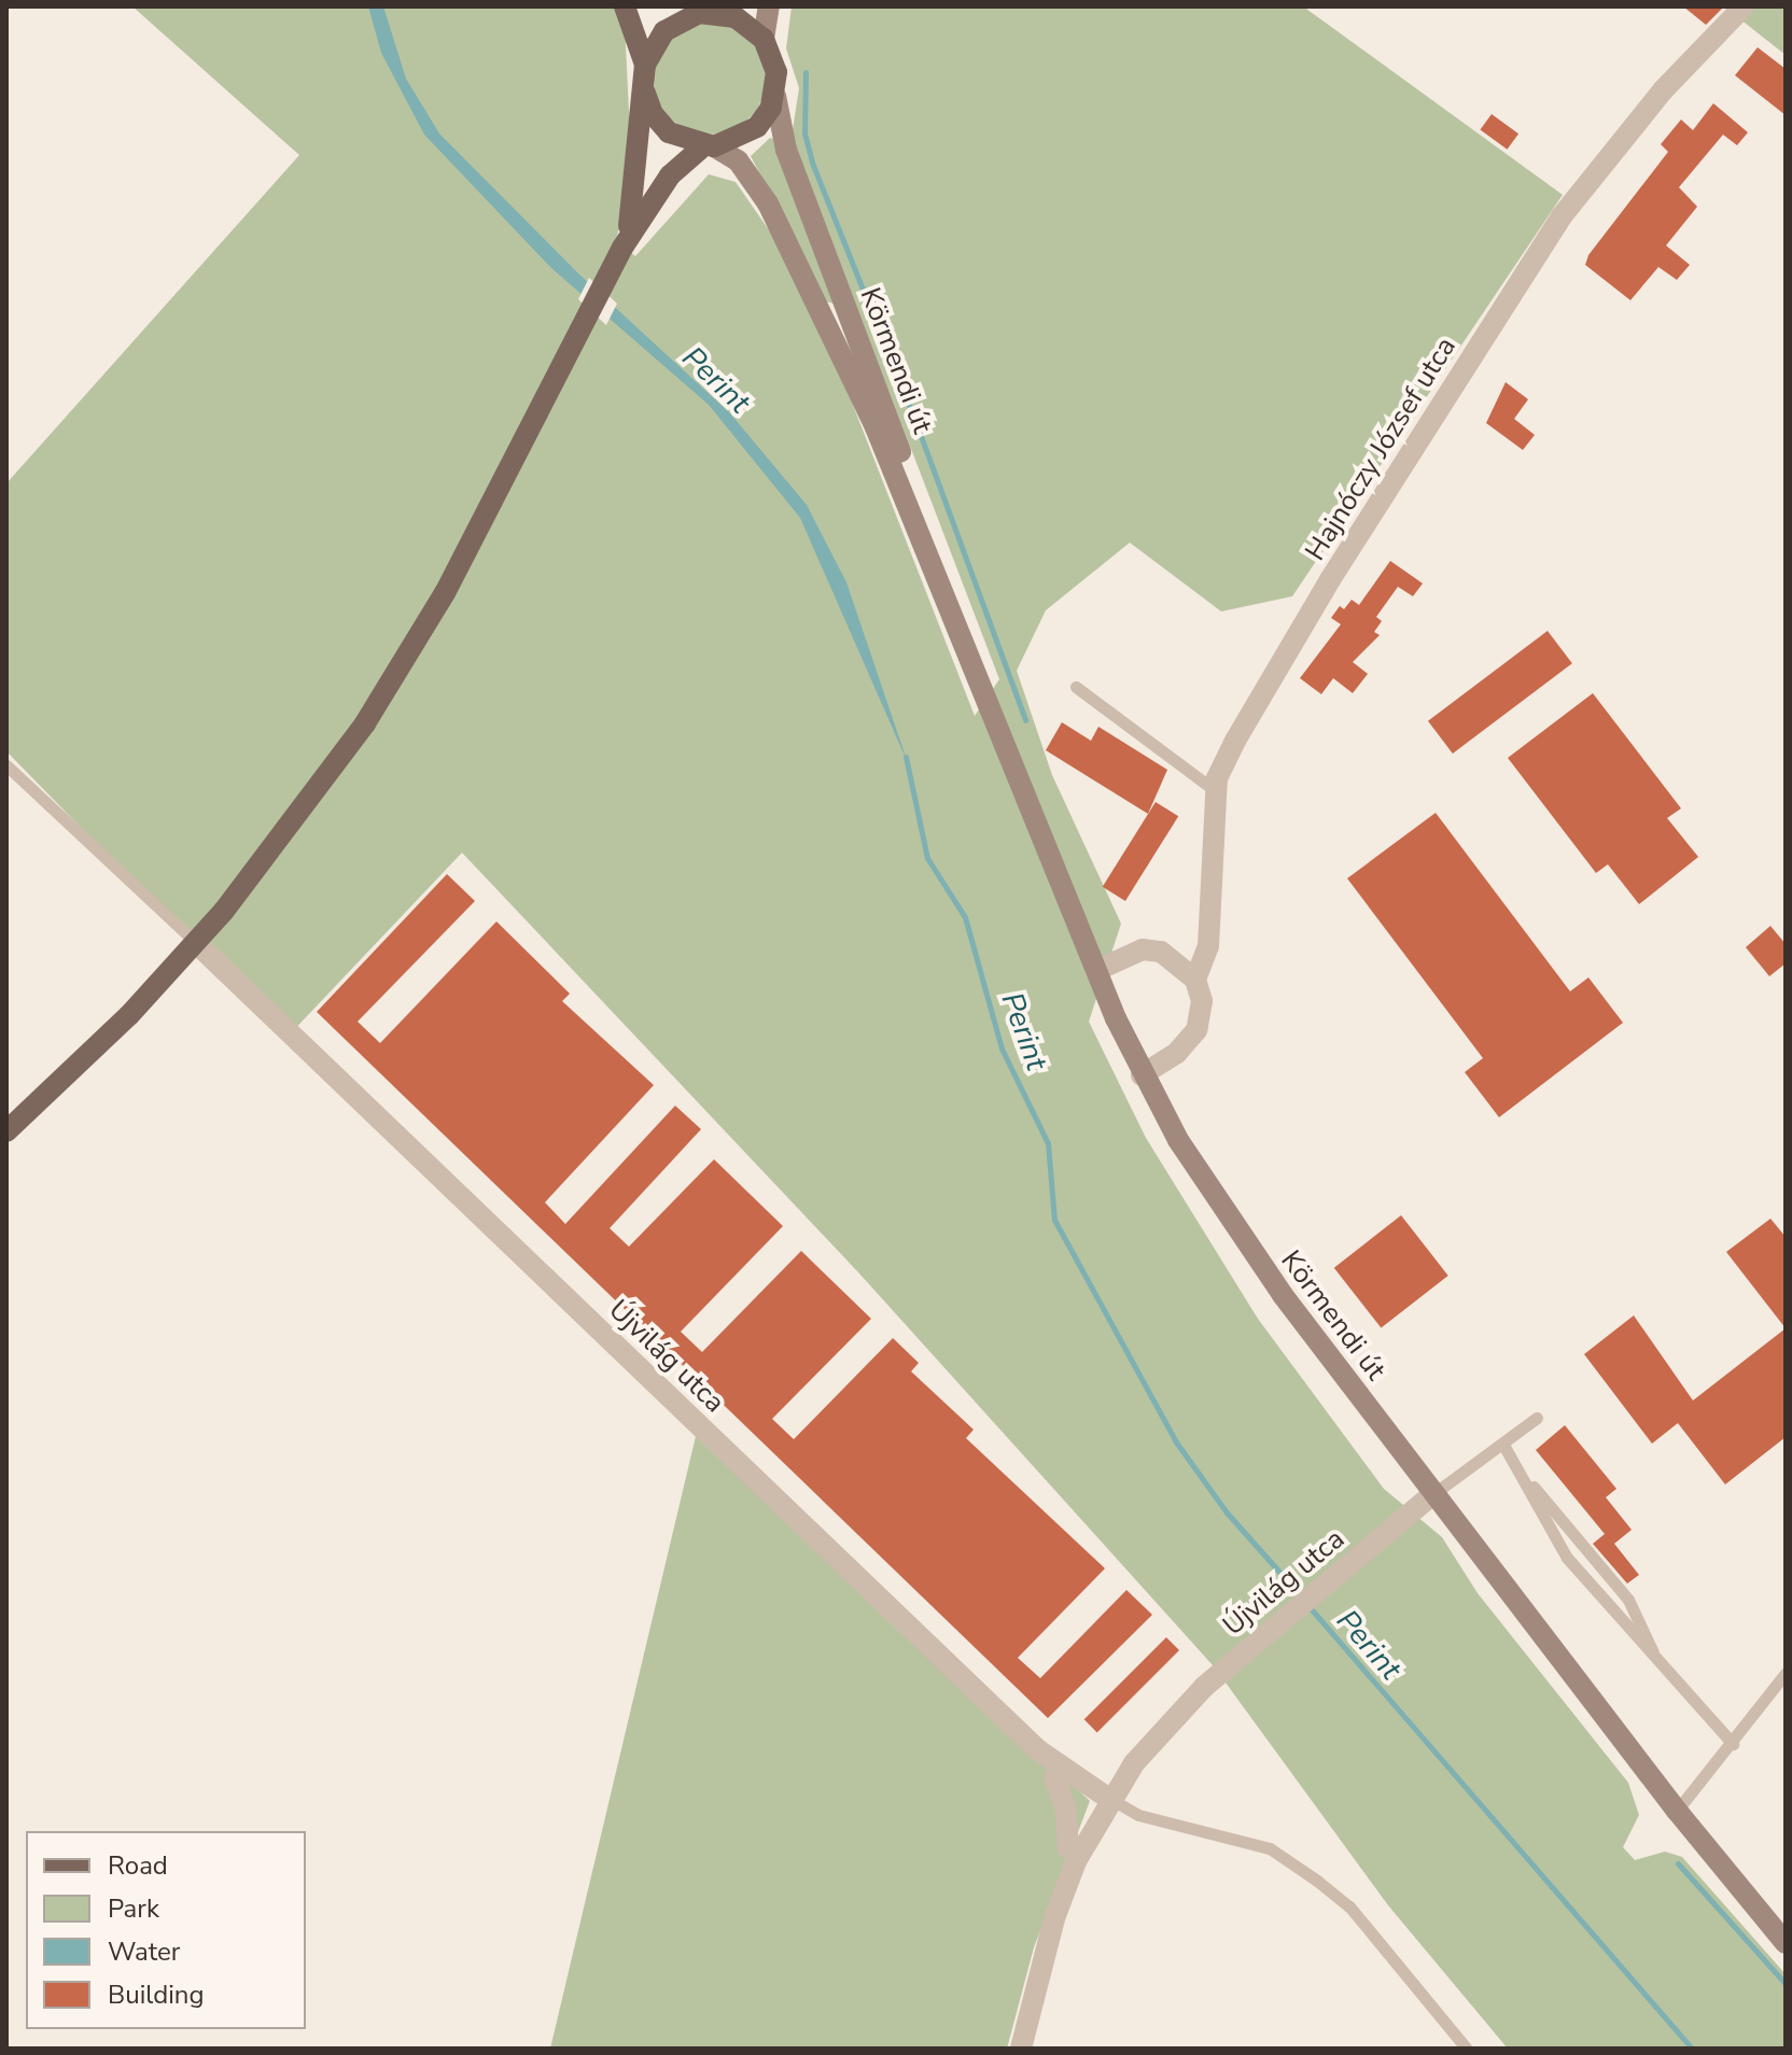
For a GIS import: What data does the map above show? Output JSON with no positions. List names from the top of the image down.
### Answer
{
  "streets": {
    "street": ["Körmendi út", "Hajnóczy József utca", "Újvilág utca"]
  },
  "crossings": [
    ["Körmendi út", "Újvilág utca"]
  ],
  "water": ["Perint"],
  "legend": [
    "Road",
    "Park",
    "Water",
    "Building"
  ]
}
